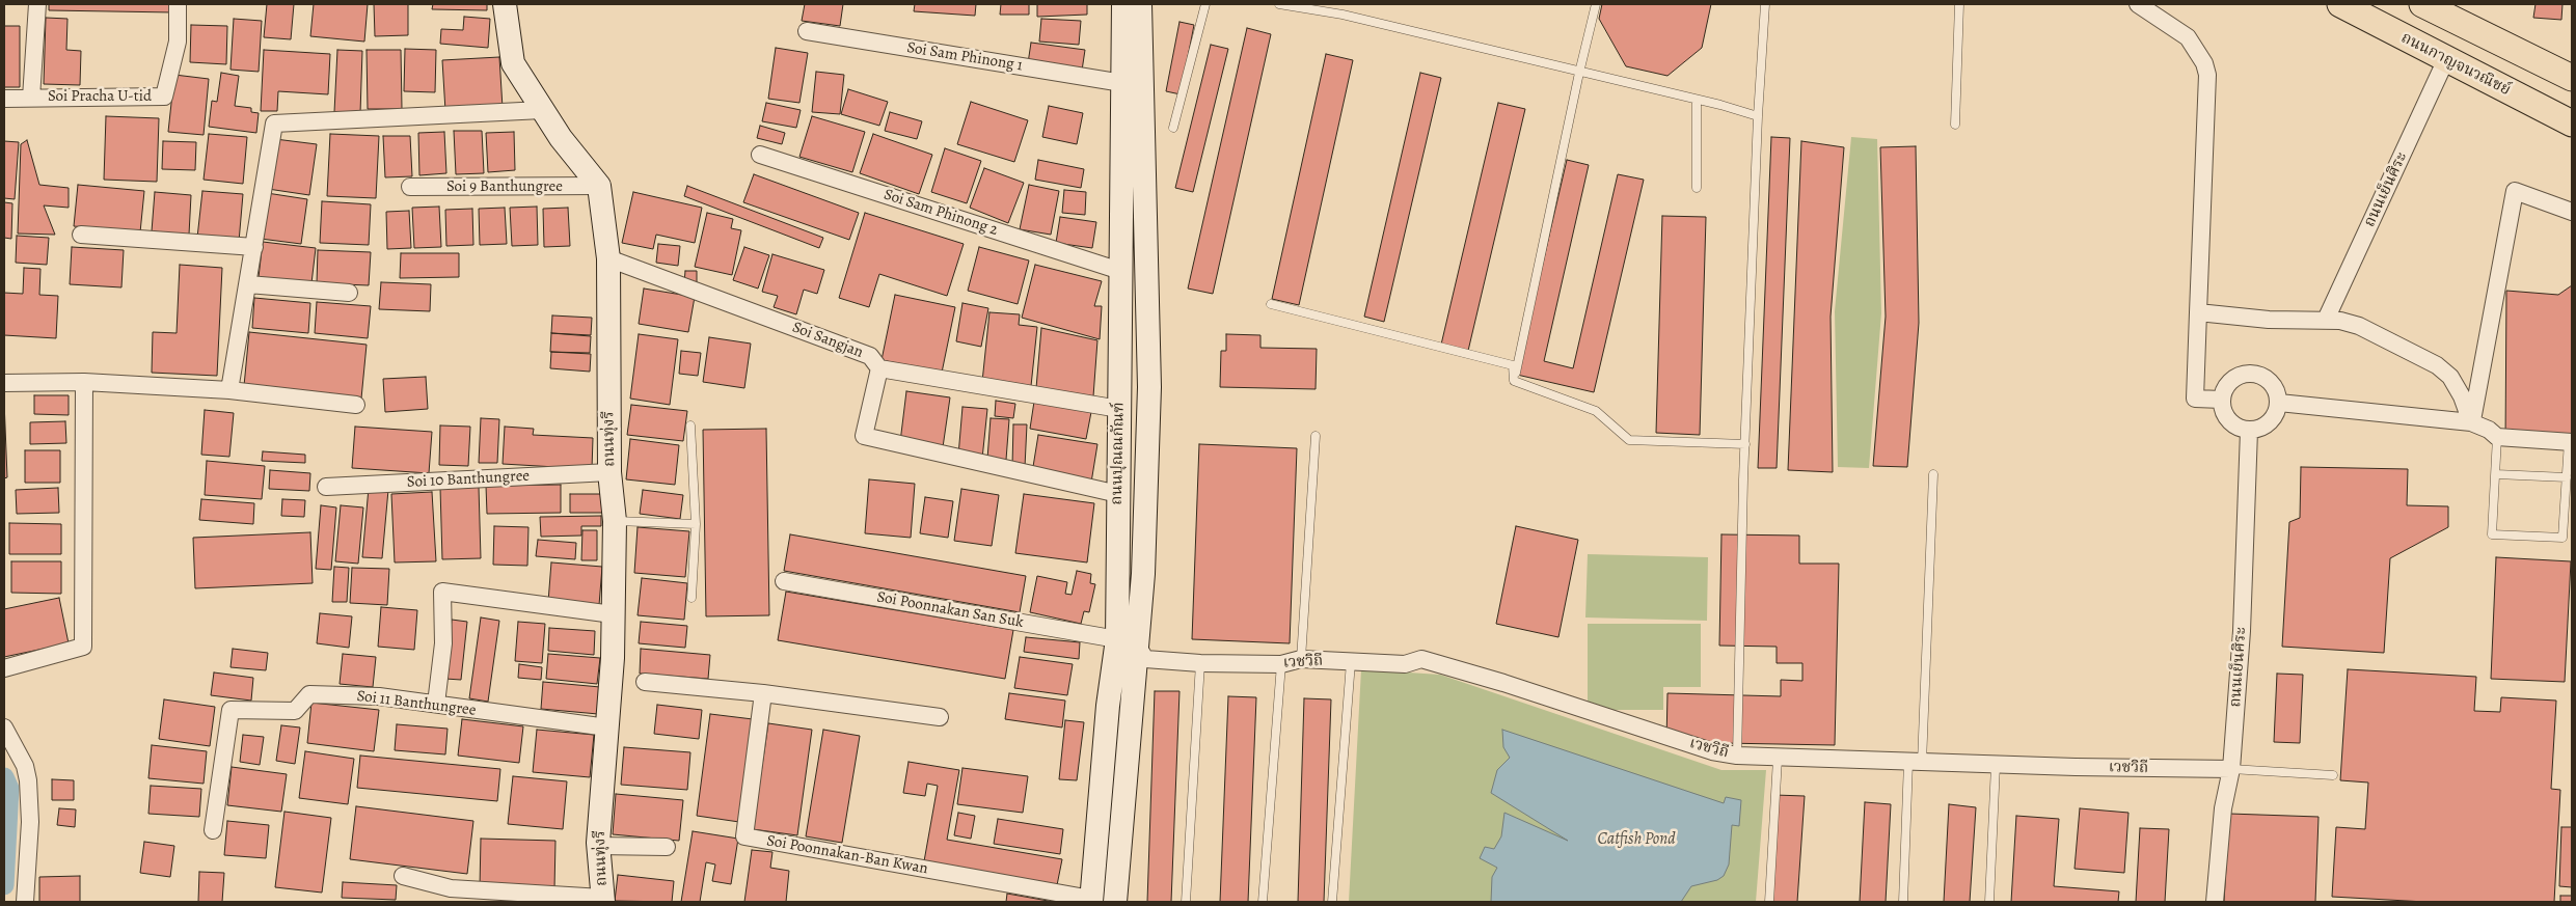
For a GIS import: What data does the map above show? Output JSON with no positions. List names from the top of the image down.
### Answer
{
  "streets": {
    "main road": ["ถนนกาญจนวณิชย์"],
    "street": [
      "Soi Sam Phinong 1",
      "Soi Pracha U-tid",
      "Soi 9 Banthungree",
      "ถนนเย็นศิระ",
      "Soi Sam Phinong 2",
      "Soi Sangjan",
      "ถนนทุ่งรี",
      "ถนนปุณณกัณฑ์",
      "Soi 10 Banthungree",
      "Soi Poonnakan San Suk",
      "เวชวิถี",
      "Soi 11 Banthungree",
      "Soi Poonnakan-Ban Kwan"
    ]
  },
  "crossings": [
    ["Soi Sam Phinong 1", "ถนนปุณณกัณฑ์"],
    ["ถนนกาญจนวณิชย์", "ถนนเย็นศิระ"],
    ["Soi 9 Banthungree", "ถนนทุ่งรี"],
    ["ถนนเย็นศิระ", "เวชวิถี"],
    ["Soi Sam Phinong 2", "ถนนปุณณกัณฑ์"],
    ["Soi Sangjan", "ถนนทุ่งรี"],
    ["Soi Sangjan", "ถนนปุณณกัณฑ์"],
    ["ถนนทุ่งรี", "Soi 10 Banthungree"],
    ["ถนนทุ่งรี", "Soi 11 Banthungree"],
    ["ถนนปุณณกัณฑ์", "Soi Poonnakan San Suk"],
    ["ถนนปุณณกัณฑ์", "เวชวิถี"],
    ["ถนนปุณณกัณฑ์", "Soi Poonnakan-Ban Kwan"],
    ["Soi Poonnakan San Suk", "เวชวิถี"]
  ],
  "water": ["Catfish Pond"]
}
